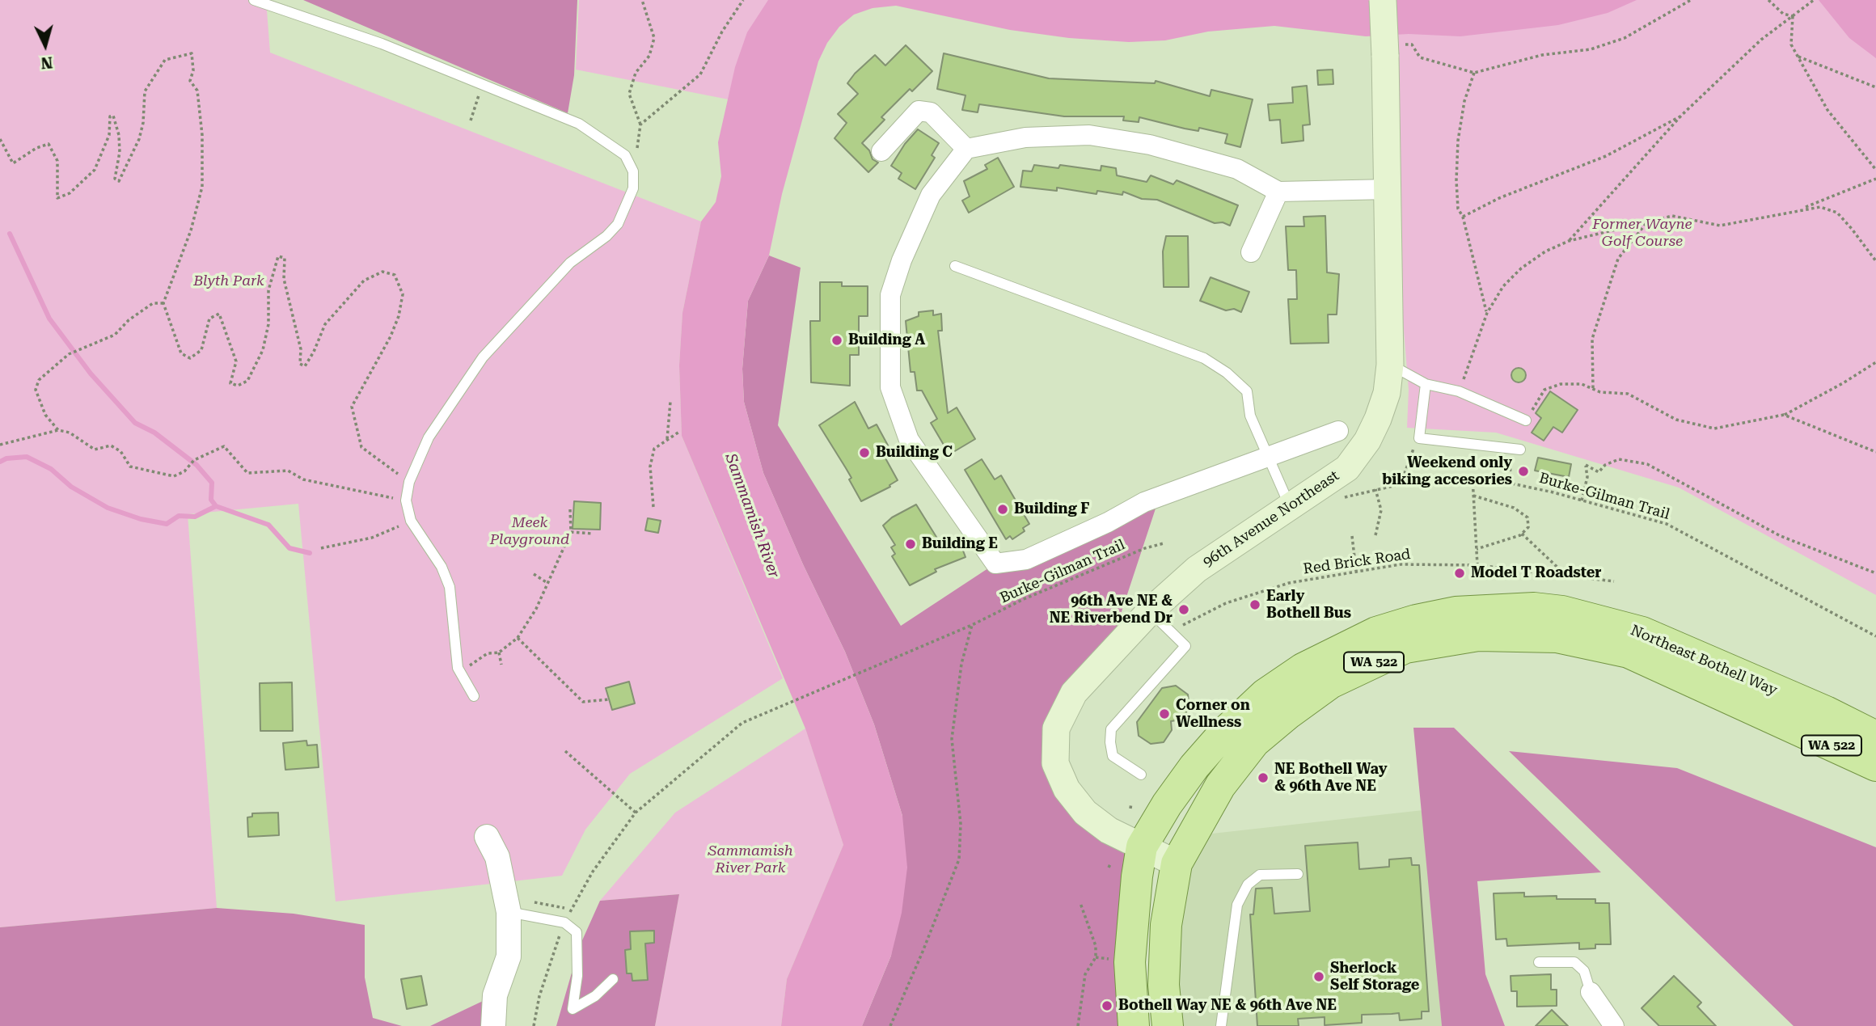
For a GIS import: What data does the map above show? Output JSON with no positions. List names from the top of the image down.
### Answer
{
  "streets": {
    "main road": ["96th Avenue Northeast", "Northeast Bothell Way", "WA 522"],
    "path": ["Burke-Gilman Trail", "Red Brick Road"]
  },
  "crossings": [
    ["96th Avenue Northeast", "Northeast Bothell Way"],
    ["96th Avenue Northeast", "WA 522"],
    ["Northeast Bothell Way", "WA 522"]
  ],
  "water": ["Sammamish River"],
  "parks": [
    "Former Wayne Golf Course",
    "Blyth Park",
    "Meek Playground",
    "Sammamish River Park"
  ],
  "places": [
    "Building A",
    "Building C",
    "Weekend only biking accesories",
    "Building F",
    "Building E",
    "Model T Roadster",
    "Early Bothell Bus",
    "96th Ave NE & NE Riverbend Dr",
    "Corner on Wellness",
    "NE Bothell Way & 96th Ave NE",
    "Sherlock Self Storage",
    "Bothell Way NE & 96th Ave NE"
  ],
  "north": "bottom"
}
